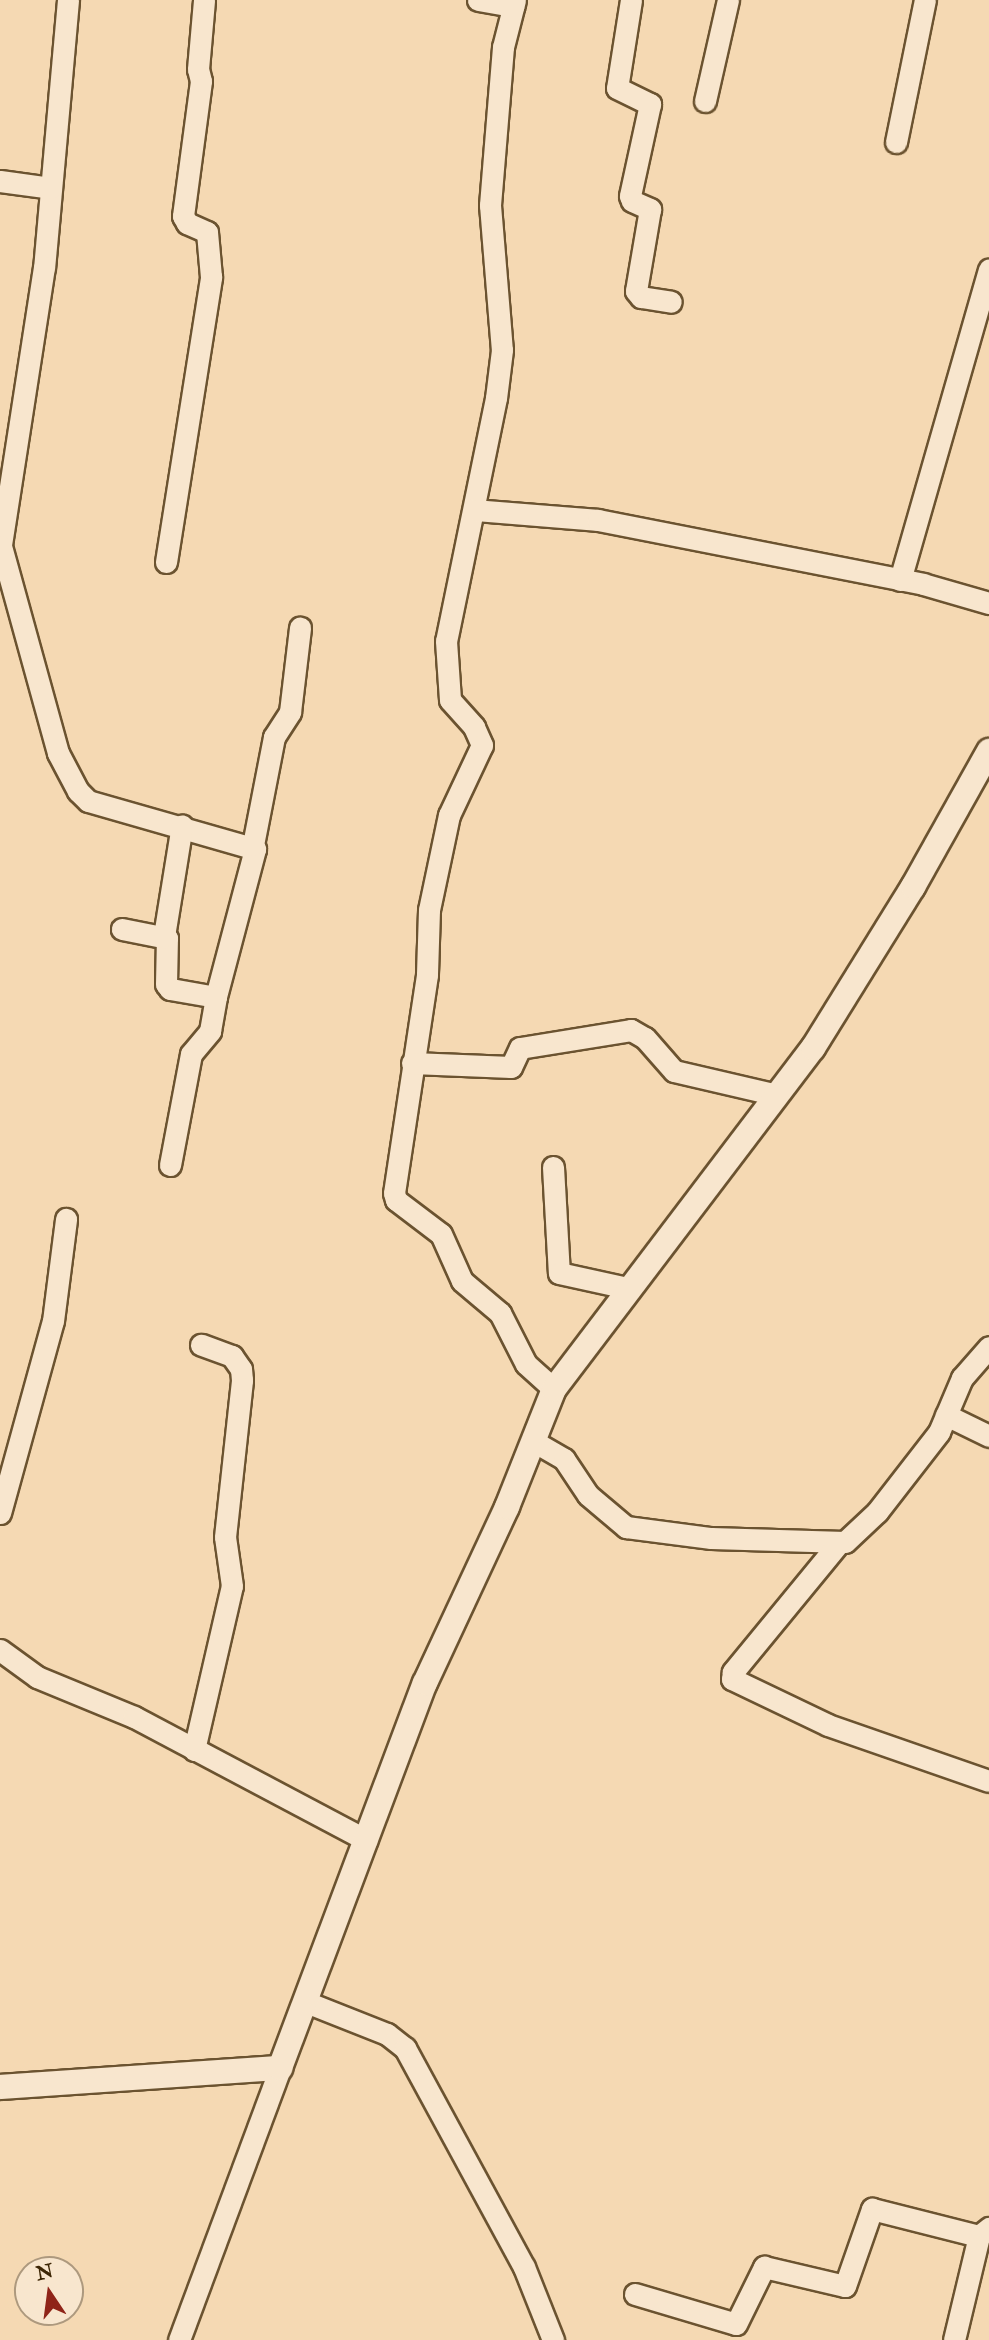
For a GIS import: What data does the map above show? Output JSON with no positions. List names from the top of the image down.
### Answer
{
  "north": "top"
}
